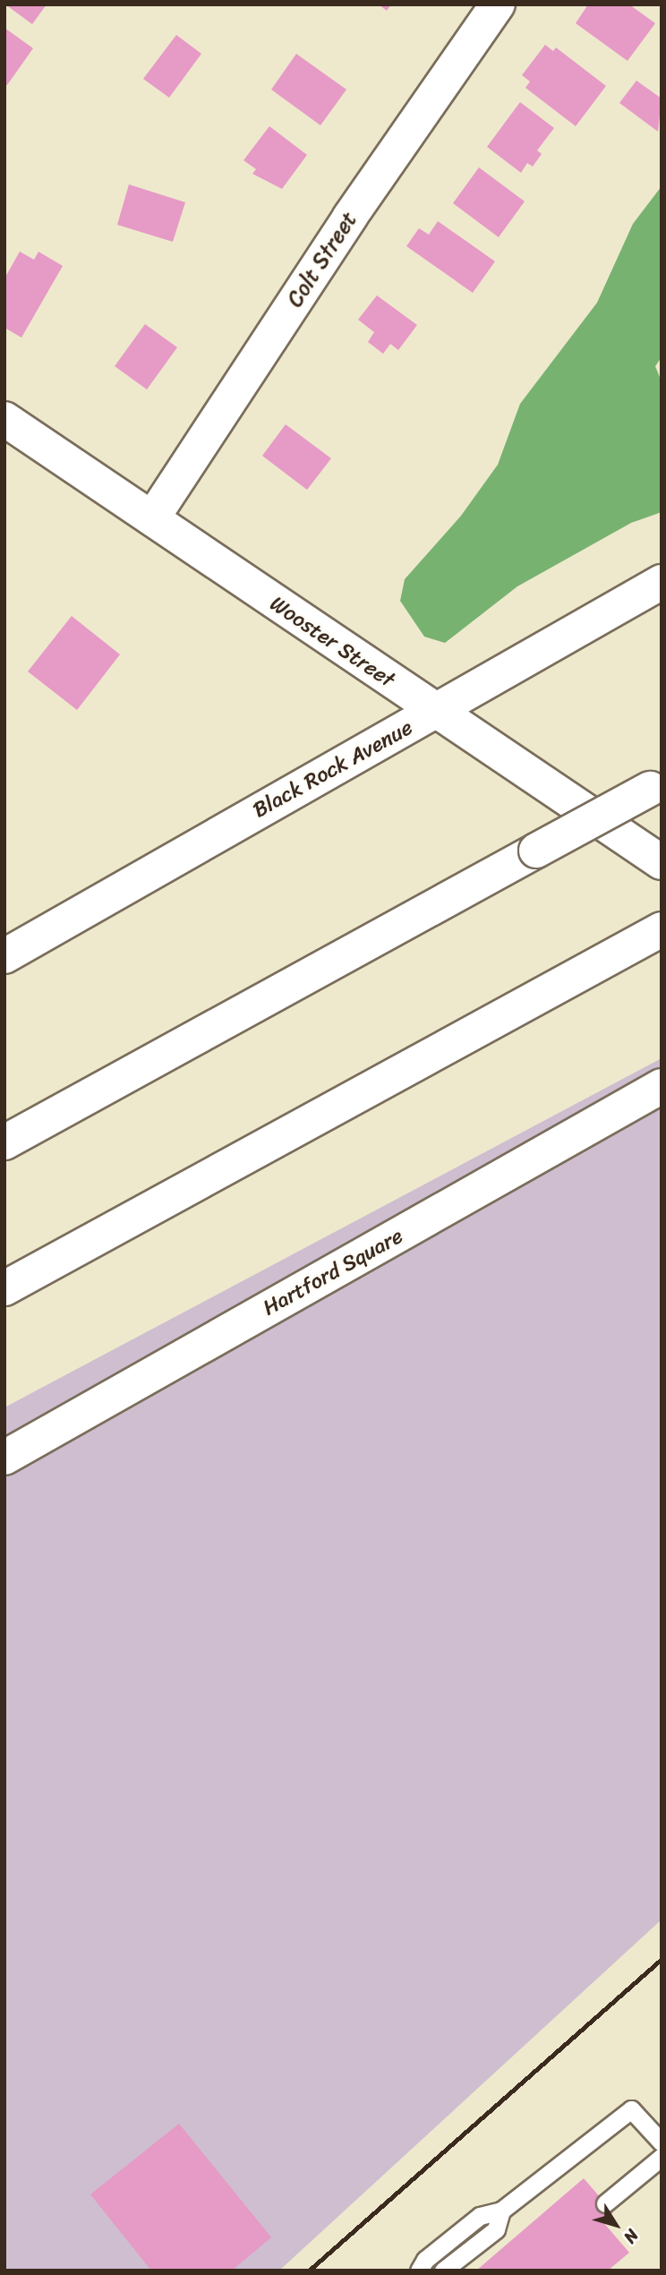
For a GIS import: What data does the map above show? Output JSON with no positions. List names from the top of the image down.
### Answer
{
  "streets": {
    "main road": [
      "Colt Street",
      "Wooster Street",
      "Black Rock Avenue",
      "Hartford Square"
    ]
  },
  "crossings": [
    ["Colt Street", "Wooster Street"],
    ["Wooster Street", "Black Rock Avenue"]
  ],
  "north": "bottom right"
}
